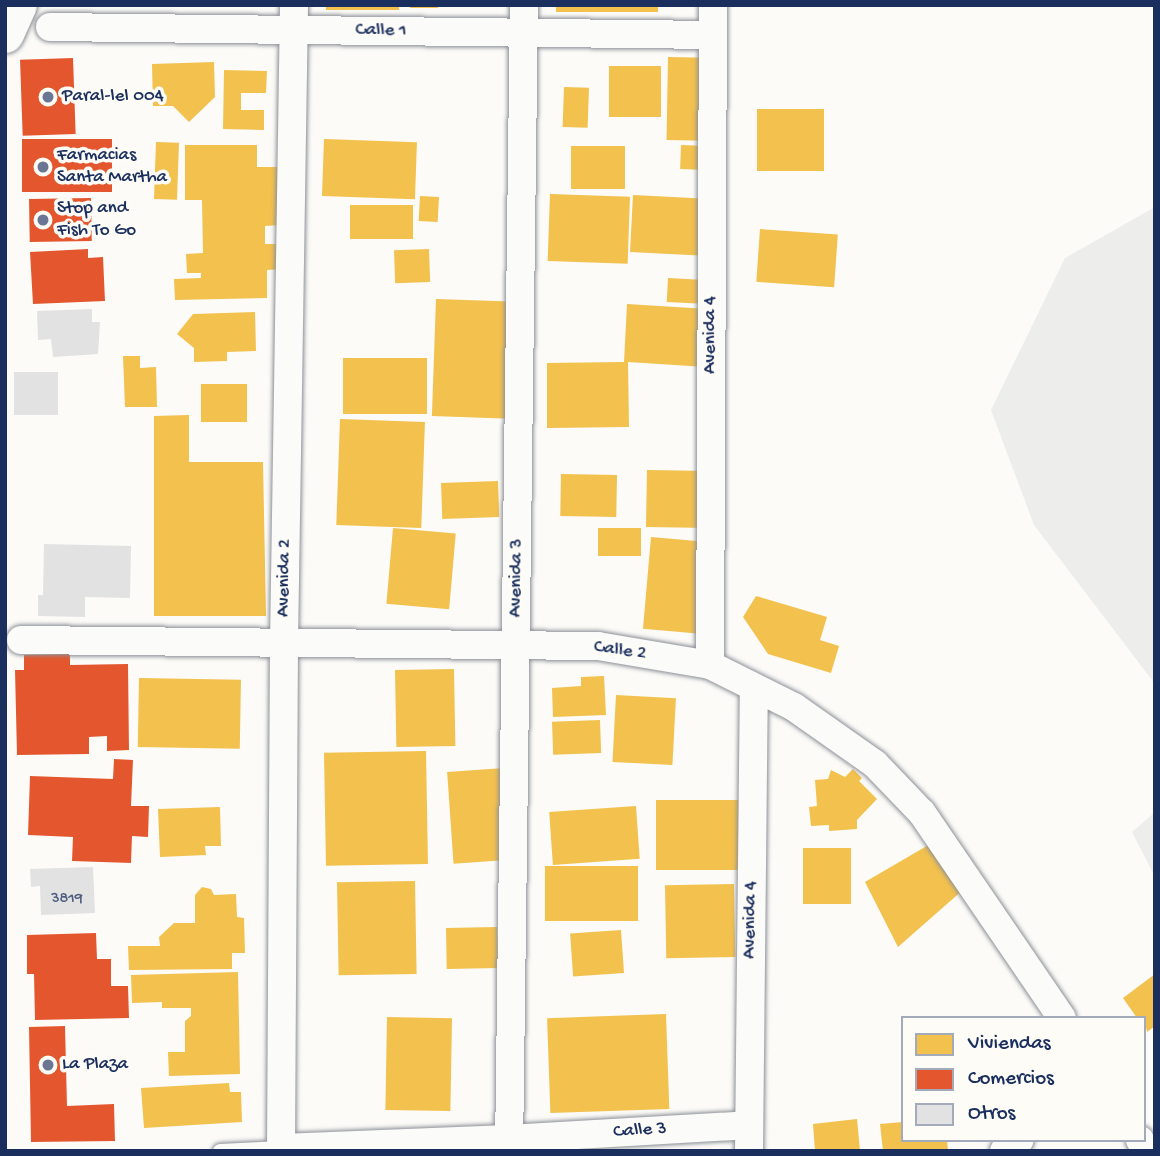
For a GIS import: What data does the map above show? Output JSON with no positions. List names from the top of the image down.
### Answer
{
  "streets": {
    "street": [
      "Calle 1",
      "Avenida 4",
      "Avenida 2",
      "Avenida 3",
      "Calle 2",
      "Calle 3"
    ]
  },
  "crossings": [
    ["Calle 1", "Avenida 4"],
    ["Calle 1", "Avenida 2"],
    ["Calle 1", "Avenida 3"],
    ["Avenida 4", "Calle 2"],
    ["Avenida 4", "Calle 3"],
    ["Avenida 2", "Calle 2"],
    ["Avenida 2", "Calle 3"],
    ["Avenida 3", "Calle 2"],
    ["Avenida 3", "Calle 3"]
  ],
  "places": [
    "Paral-lel 004",
    "Farmacias Santa Martha",
    "Stop and Fish To Go",
    "La Plaza"
  ],
  "house_numbers": ["3819"],
  "legend": ["Viviendas", "Comercios", "Otros"]
}
